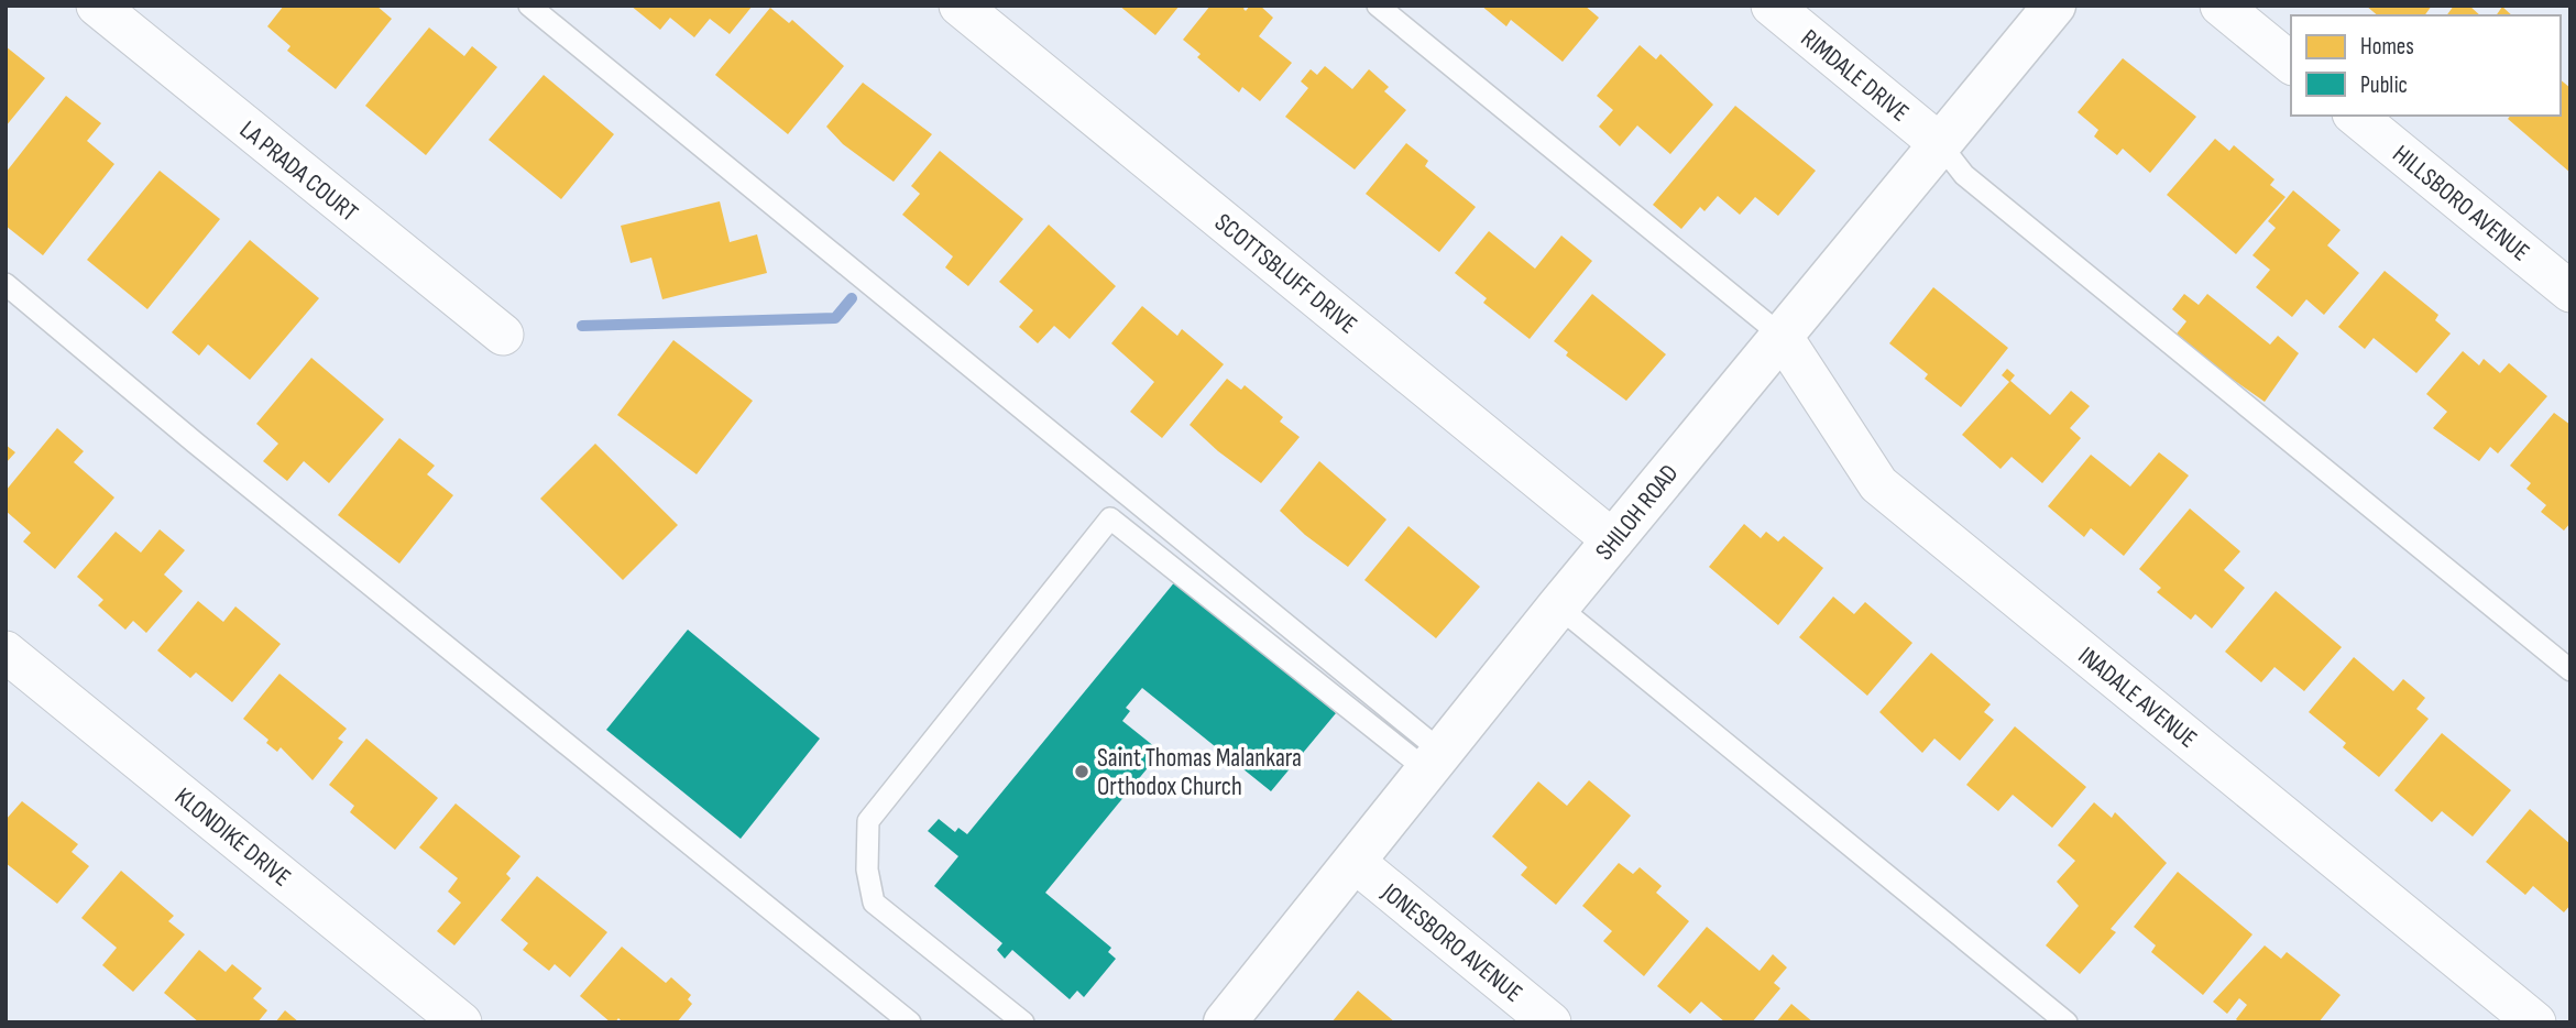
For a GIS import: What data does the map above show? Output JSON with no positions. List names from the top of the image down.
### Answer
{
  "streets": {
    "street": [
      "RIMDALE DRIVE",
      "LA PRADA COURT",
      "HILLSBORO AVENUE",
      "SCOTTSBLUFF DRIVE",
      "SHILOH ROAD",
      "INADALE AVENUE",
      "KLONDIKE DRIVE",
      "JONESBORO AVENUE"
    ]
  },
  "crossings": [
    ["RIMDALE DRIVE", "SHILOH ROAD"],
    ["SCOTTSBLUFF DRIVE", "SHILOH ROAD"],
    ["SHILOH ROAD", "INADALE AVENUE"],
    ["SHILOH ROAD", "JONESBORO AVENUE"]
  ],
  "places": ["Saint Thomas Malankara Orthodox Church"],
  "legend": ["Homes", "Public"]
}
